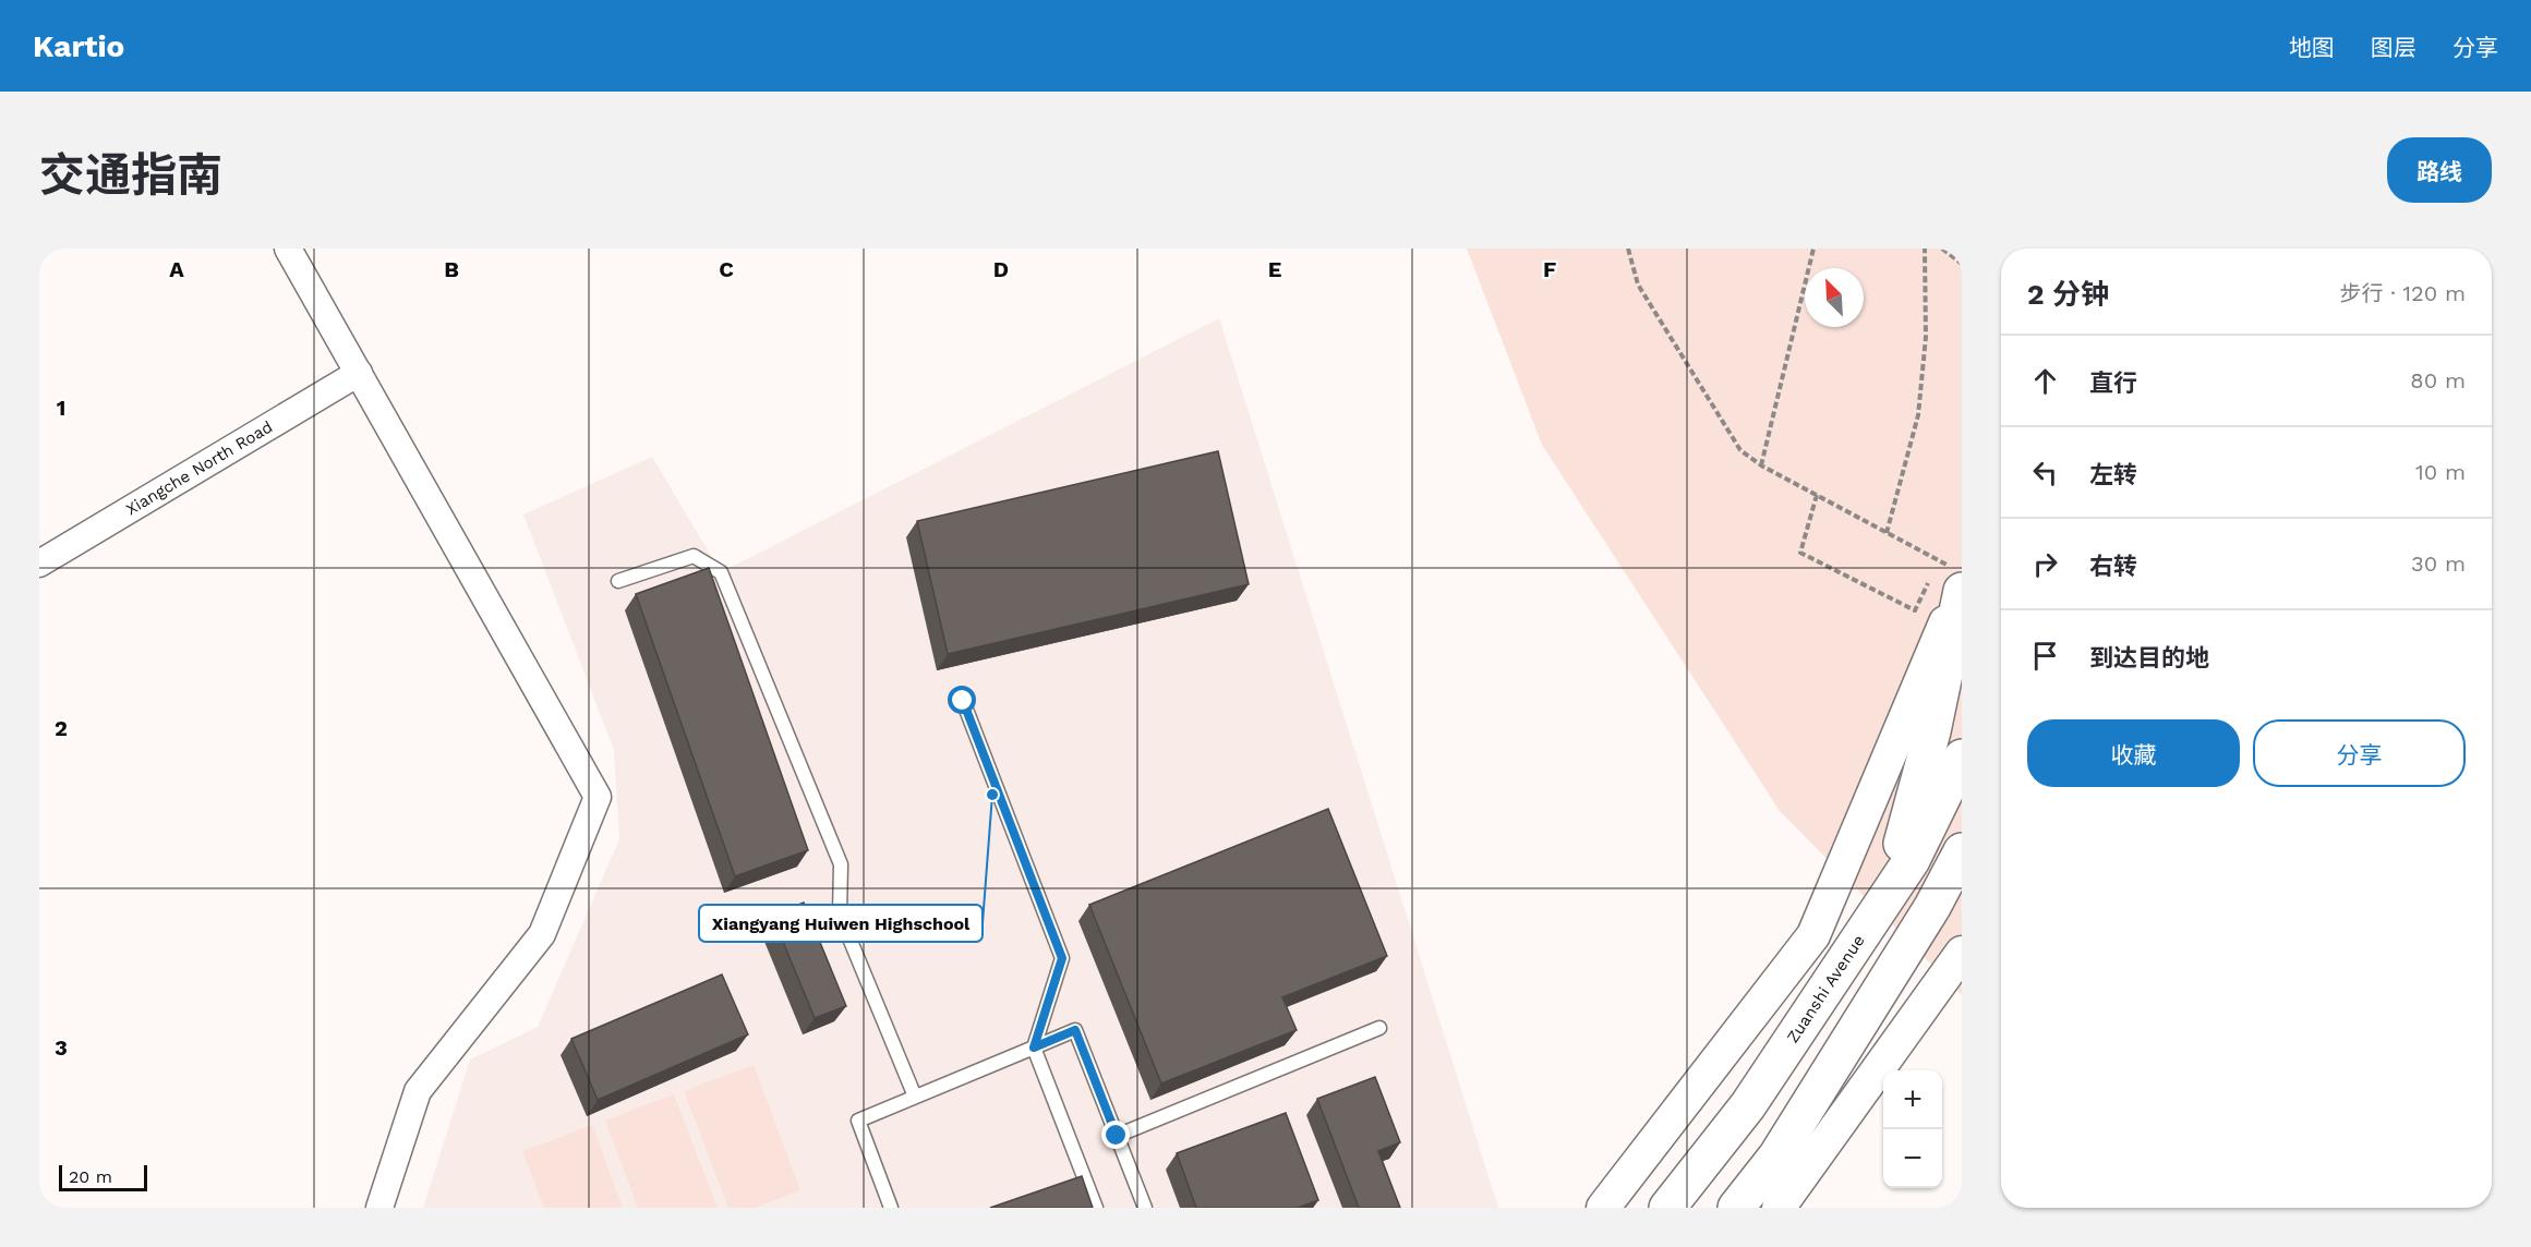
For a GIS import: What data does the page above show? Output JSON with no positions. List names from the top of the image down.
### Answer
{
  "streets": {
    "highway": ["Zuanshi Avenue"],
    "street": ["Xiangche North Road"]
  },
  "places": ["Xiangyang Huiwen Highschool"],
  "scale_bar": "20 m",
  "north": "top left",
  "page": {
    "header": "Kartio",
    "nav": ["地图", "图层", "分享"],
    "title": "交通指南",
    "buttons": [
      "路线",
      ["收藏", "分享"]
    ],
    "heading": ["2 分钟", "步行 · 120 m"],
    "list": [
      ["直行", "80 m"],
      ["左转", "10 m"],
      ["右转", "30 m"],
      "到达目的地"
    ],
    "map_buttons": ["+", "−"],
    "scale": "20 m"
  },
  "grid": {
    "columns": [
      "A",
      "B",
      "C",
      "D",
      "E",
      "F"
    ],
    "rows": ["1", "2", "3"]
  }
}
